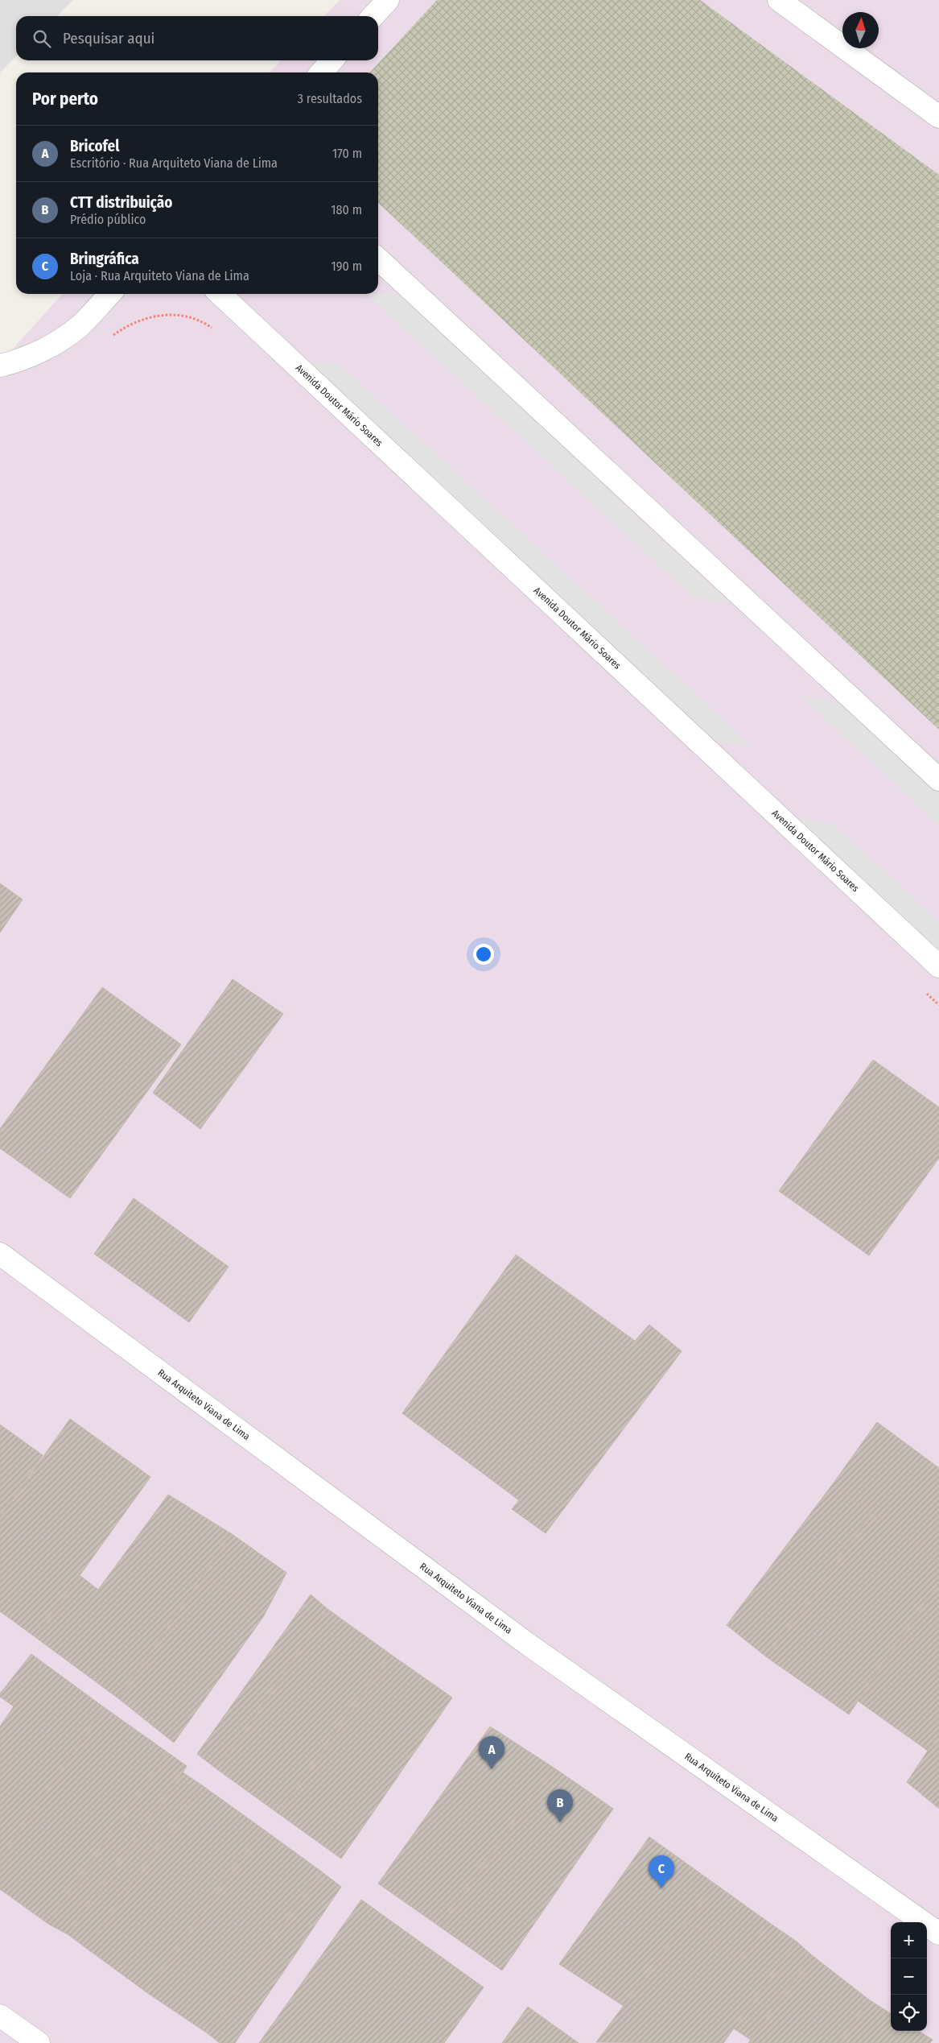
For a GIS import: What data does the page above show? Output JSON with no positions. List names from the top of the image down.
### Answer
{
  "streets": {
    "street": ["Avenida Doutor Mário Soares", "Rua Arquiteto Viana de Lima"]
  },
  "north": "top",
  "page": {
    "search": "Pesquisar aqui",
    "heading": ["Por perto", "3 resultados"],
    "list": [
      {
        "mark": "A",
        "name": "Bricofel",
        "note": "Escritório · Rua Arquiteto Viana de Lima",
        "value": "170 m"
      },
      {
        "mark": "B",
        "name": "CTT distribuição",
        "note": "Prédio público",
        "value": "180 m"
      },
      {
        "mark": "C",
        "name": "Bringráfica",
        "note": "Loja · Rua Arquiteto Viana de Lima",
        "value": "190 m"
      }
    ],
    "pins": ["A", "B", "C"],
    "map_buttons": ["+", "−"]
  }
}
